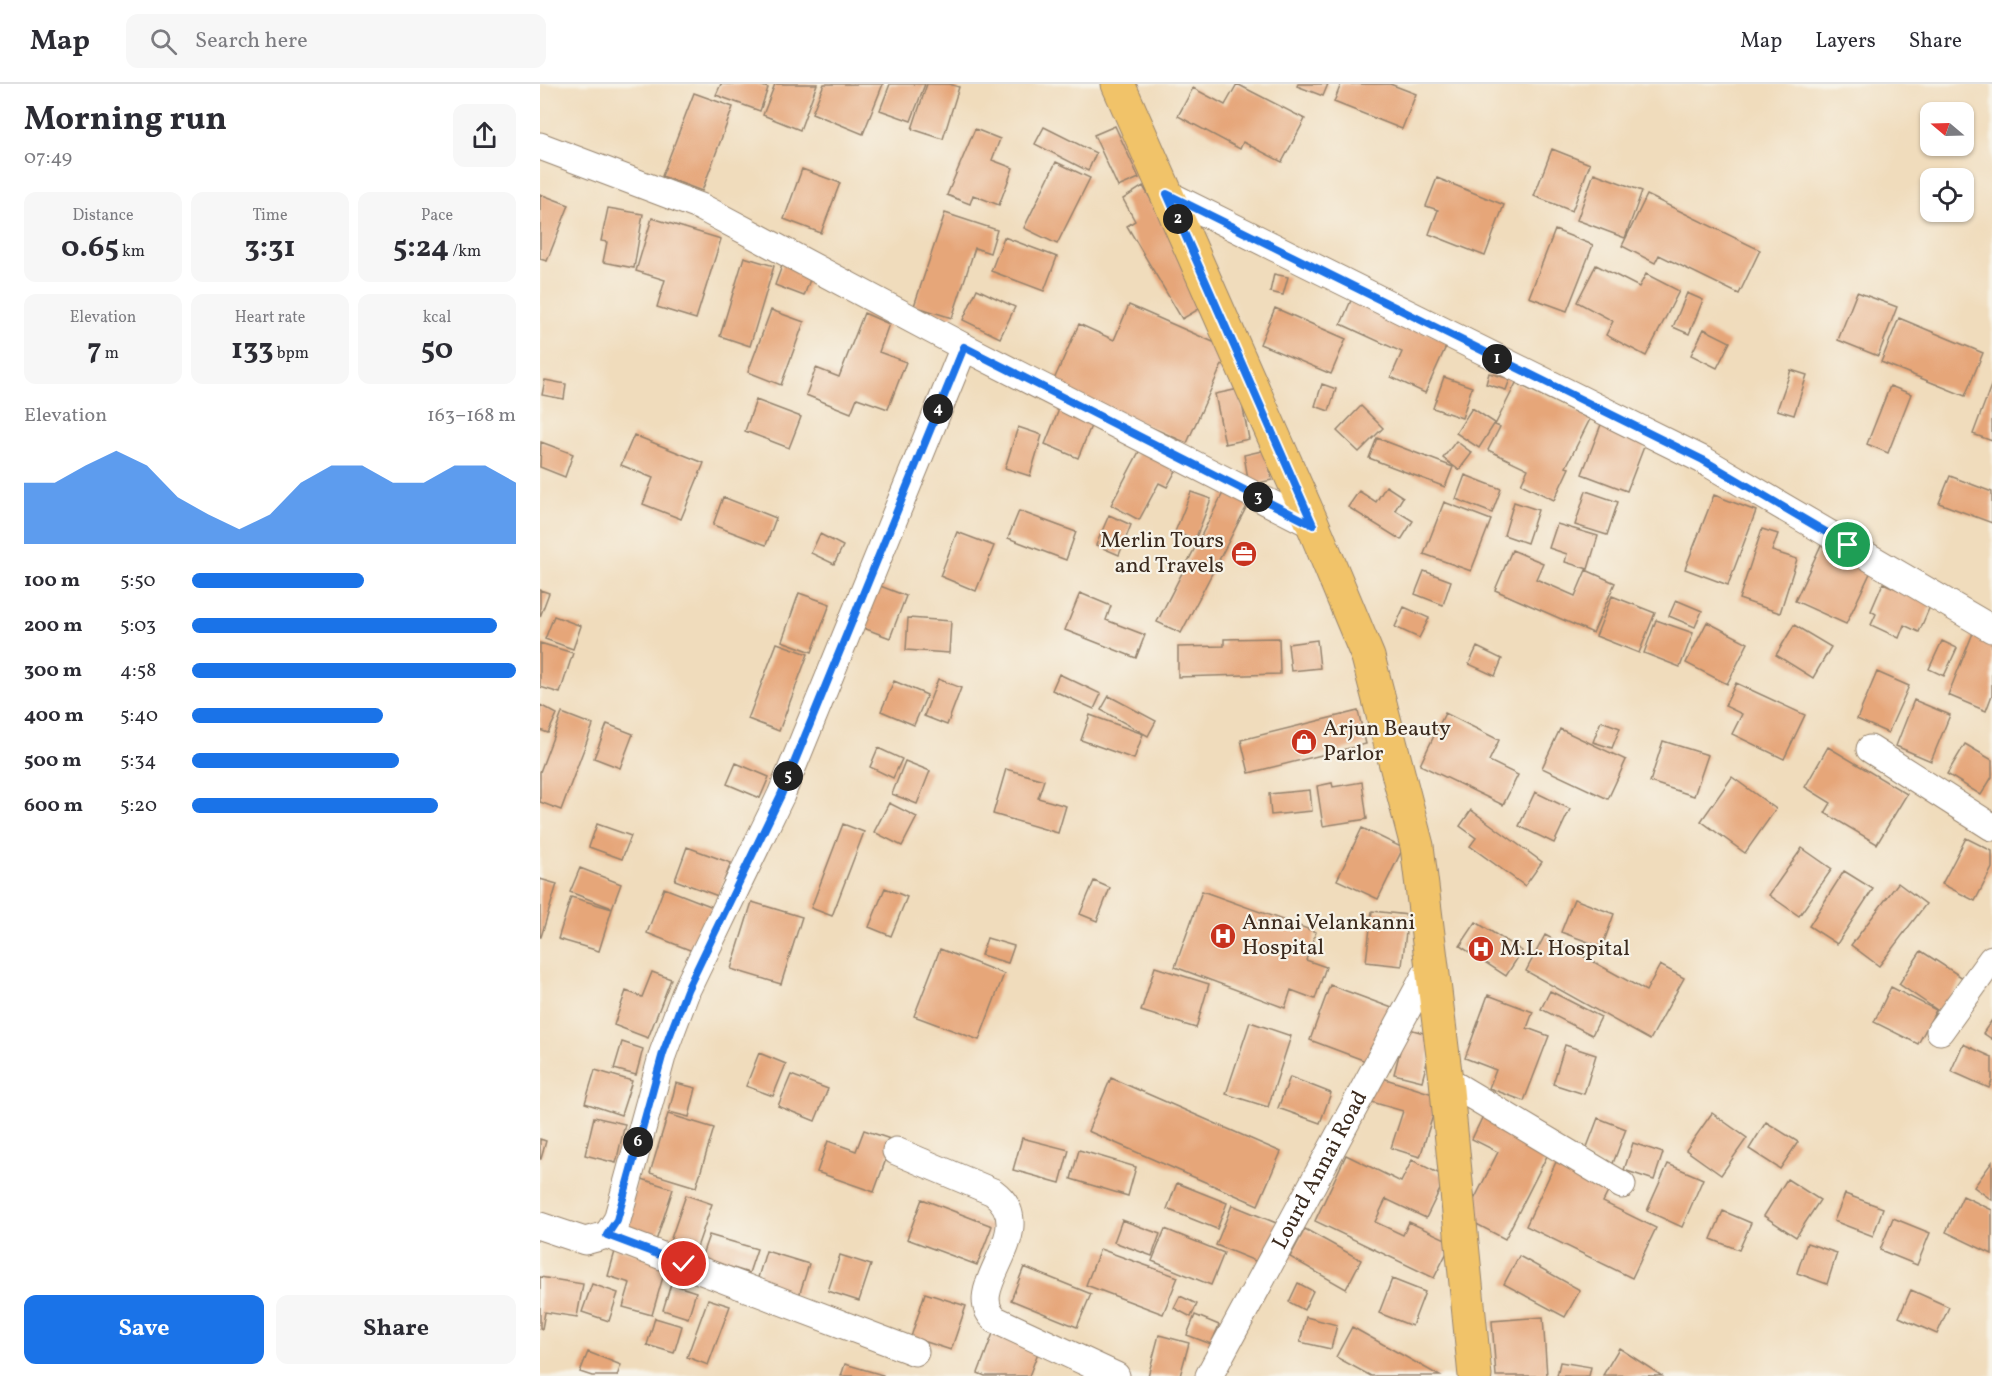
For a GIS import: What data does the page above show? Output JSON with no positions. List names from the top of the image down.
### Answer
{
  "streets": {
    "street": ["Lourd Annai Road"]
  },
  "places": {
    "office": ["Merlin Tours and Travels"],
    "shop": ["Arjun Beauty Parlor"],
    "hospital": ["Annai Velankanni Hospital", "M.L. Hospital"]
  },
  "north": "left",
  "page": {
    "header": "Map",
    "search": "Search here",
    "nav": ["Map", "Layers", "Share"],
    "heading": ["Morning run", "07:49"],
    "stats": [
      ["Distance", "0.65 km"],
      ["Time", "3:31"],
      ["Pace", "5:24 /km"],
      ["Elevation", "7 m"],
      ["Heart rate", "133 bpm"],
      ["kcal", "50"]
    ],
    "pins": [
      "2",
      "1",
      "4",
      "3",
      "5",
      "6"
    ],
    "chart": ["Elevation", "163–168 m"],
    "list": [
      {
        "name": "100 m",
        "note": "5:50"
      },
      {
        "name": "200 m",
        "note": "5:03"
      },
      {
        "name": "300 m",
        "note": "4:58"
      },
      {
        "name": "400 m",
        "note": "5:40"
      },
      {
        "name": "500 m",
        "note": "5:34"
      },
      {
        "name": "600 m",
        "note": "5:20"
      }
    ],
    "buttons": ["Save", "Share"]
  }
}
